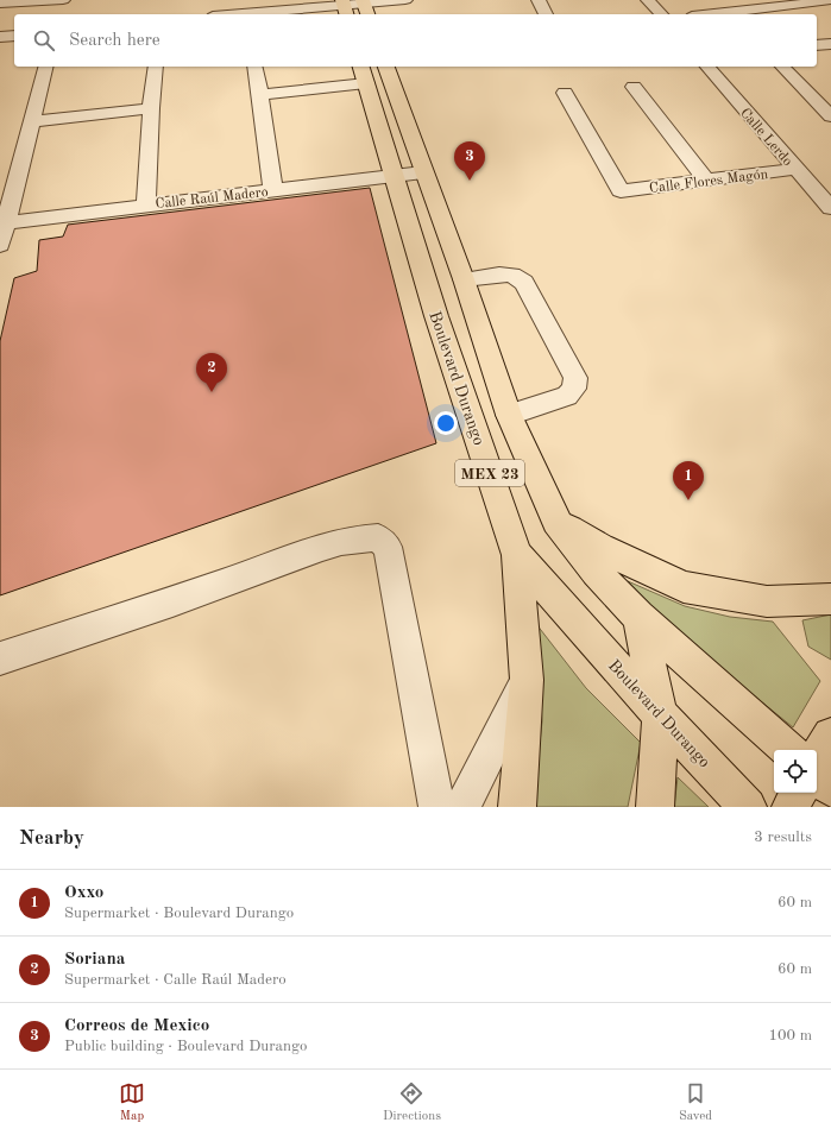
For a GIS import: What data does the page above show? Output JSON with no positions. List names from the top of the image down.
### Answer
{
  "streets": {
    "main road": ["Boulevard Durango", "MEX 23"],
    "street": ["Calle Lerdo", "Calle Flores Magón", "Calle Raúl Madero"]
  },
  "crossings": [
    ["Calle Lerdo", "Calle Flores Magón"],
    ["Calle Raúl Madero", "Boulevard Durango"],
    ["Calle Raúl Madero", "MEX 23"]
  ],
  "page": {
    "search": "Search here",
    "pins": ["3", "2", "1"],
    "heading": ["Nearby", "3 results"],
    "list": [
      {
        "mark": "1",
        "name": "Oxxo",
        "note": "Supermarket · Boulevard Durango",
        "value": "60 m"
      },
      {
        "mark": "2",
        "name": "Soriana",
        "note": "Supermarket · Calle Raúl Madero",
        "value": "60 m"
      },
      {
        "mark": "3",
        "name": "Correos de Mexico",
        "note": "Public building · Boulevard Durango",
        "value": "100 m"
      }
    ],
    "nav": ["Map", "Directions", "Saved"]
  }
}
